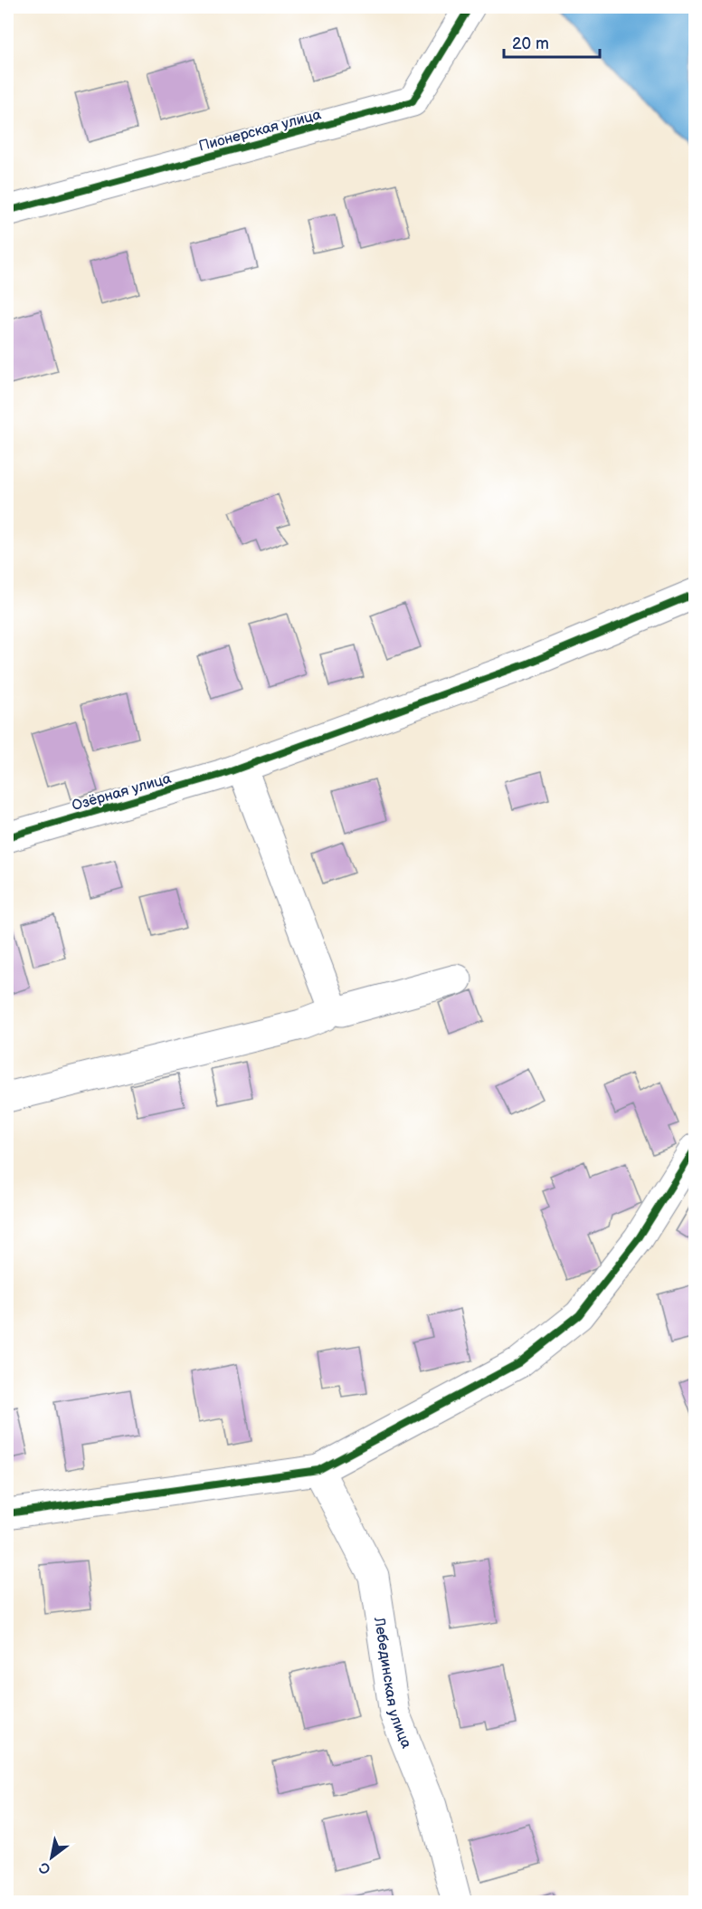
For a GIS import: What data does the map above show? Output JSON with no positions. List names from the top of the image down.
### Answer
{
  "streets": {
    "street": ["Пионерская улица", "Озёрная улица", "Лебединская улица"]
  },
  "scale_bar": "20 m",
  "north": "bottom left"
}
